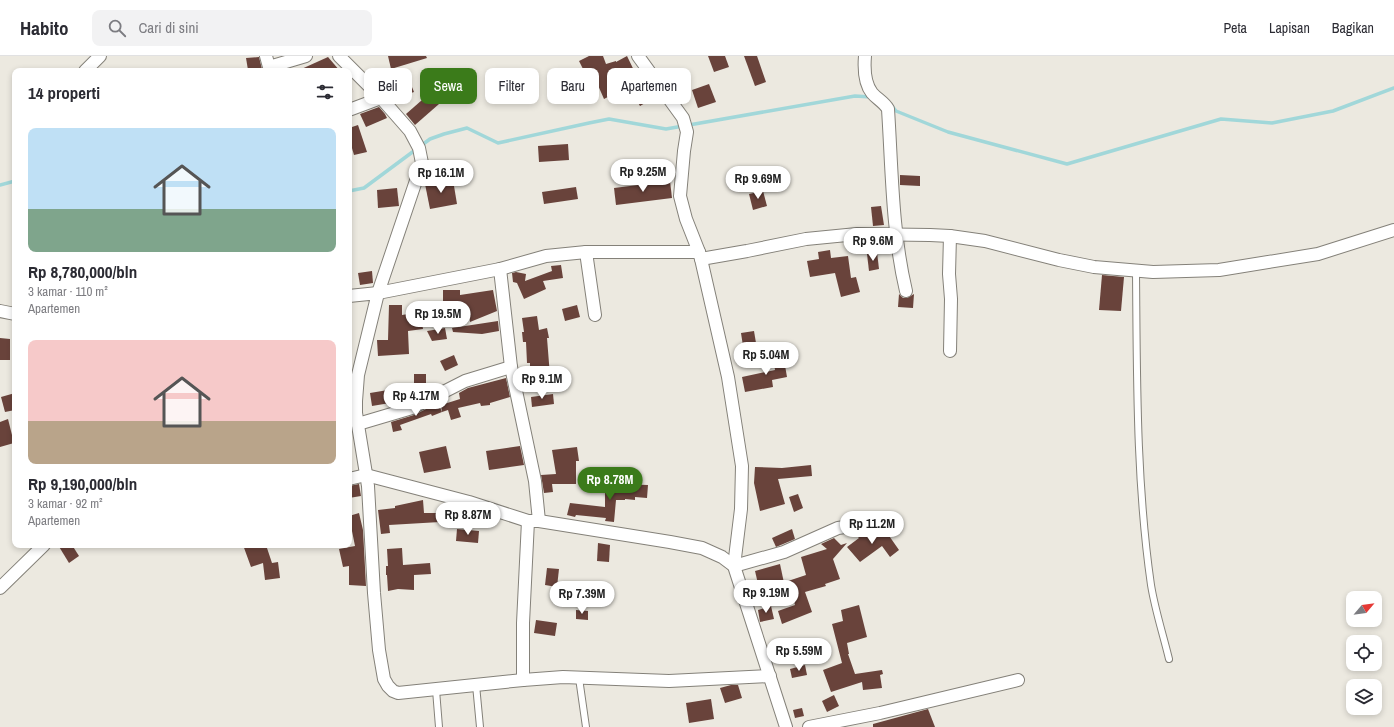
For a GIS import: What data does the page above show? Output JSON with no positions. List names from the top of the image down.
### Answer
{
  "north": "top right",
  "page": {
    "header": "Habito",
    "search": "Cari di sini",
    "nav": ["Peta", "Lapisan", "Bagikan"],
    "chip": [
      "Beli",
      "Sewa",
      "Filter",
      "Baru",
      "Apartemen"
    ],
    "heading": "14 properti",
    "list": [
      {
        "name": "Rp 8,780,000/bln",
        "note": "3 kamar · 110 m² · Apartemen"
      },
      {
        "name": "Rp 9,190,000/bln",
        "note": "3 kamar · 92 m² · Apartemen"
      }
    ],
    "price": [
      "Rp 9.25M",
      "Rp 16.1M",
      "Rp 9.69M",
      "Rp 9.6M",
      "Rp 19.5M",
      "Rp 5.04M",
      "Rp 9.1M",
      "Rp 4.17M",
      "Rp 8.78M",
      "Rp 8.87M",
      "Rp 11.2M",
      "Rp 9.19M",
      "Rp 7.39M",
      "Rp 5.59M"
    ]
  }
}
